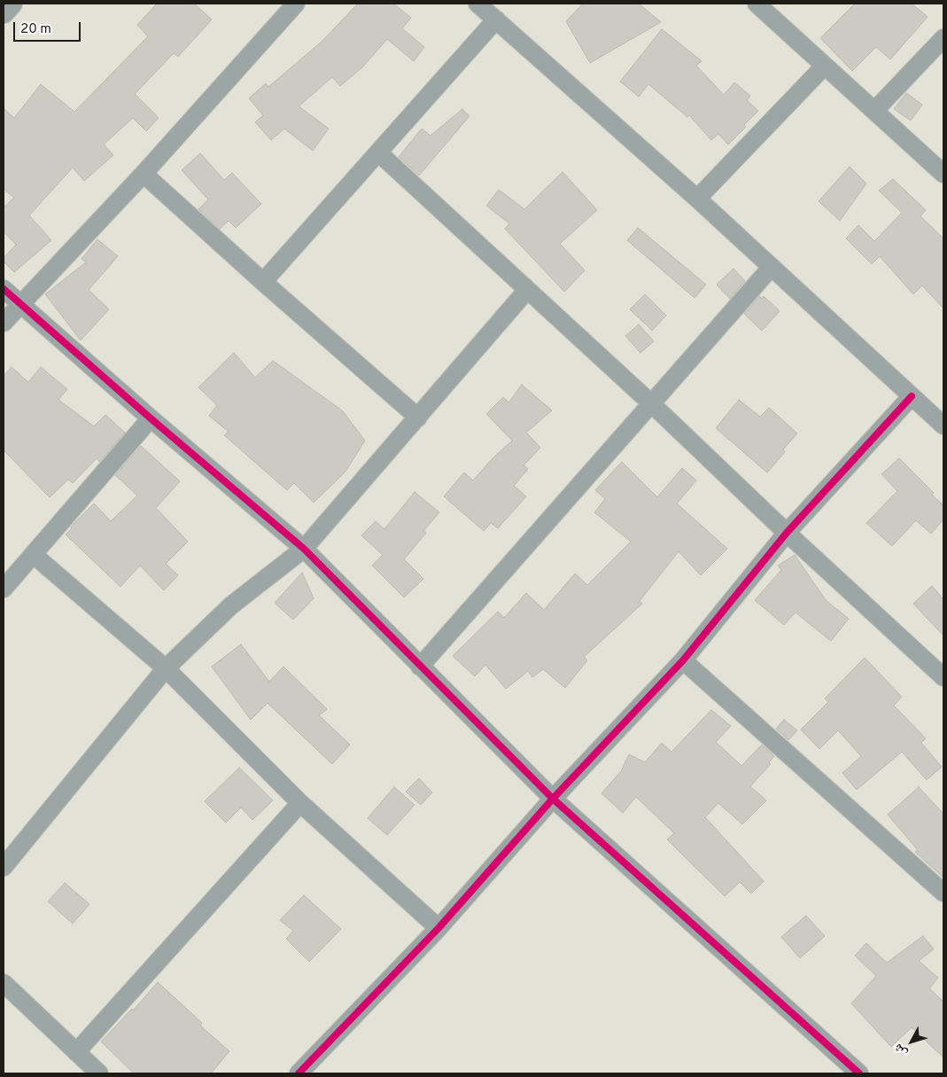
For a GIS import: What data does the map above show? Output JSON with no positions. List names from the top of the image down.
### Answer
{
  "scale_bar": "20 m",
  "north": "bottom left"
}
